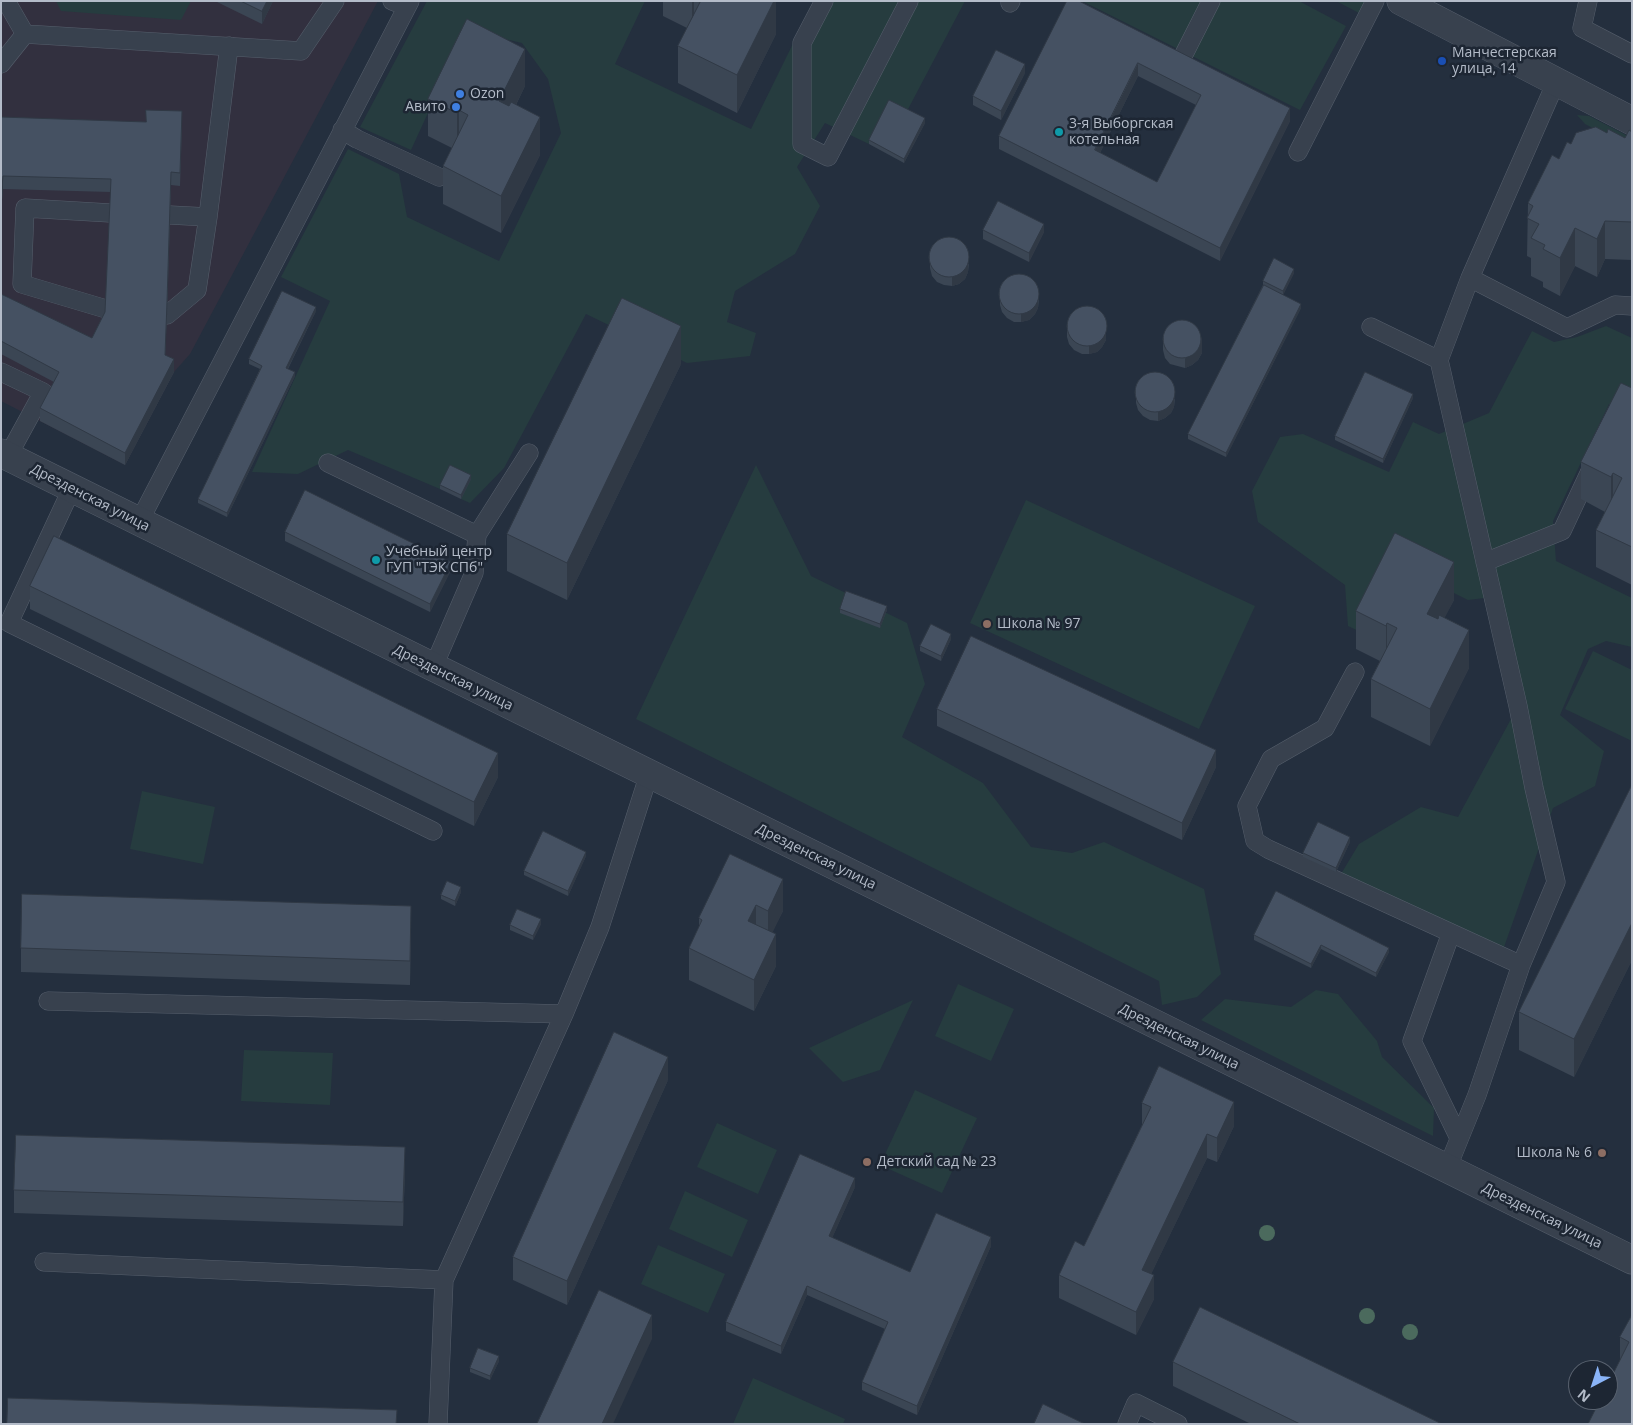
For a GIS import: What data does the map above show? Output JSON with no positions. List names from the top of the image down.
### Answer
{
  "streets": {
    "street": ["Дрезденская улица"]
  },
  "places": [
    "Манчестерская улица, 14",
    "Ozon",
    "Авито",
    "3-я Выборгская котельная",
    "Учебный центр ГУП \"ТЭК СПб\"",
    "Школа № 97",
    "Школа № 6",
    "Детский сад № 23"
  ],
  "north": "bottom left"
}
